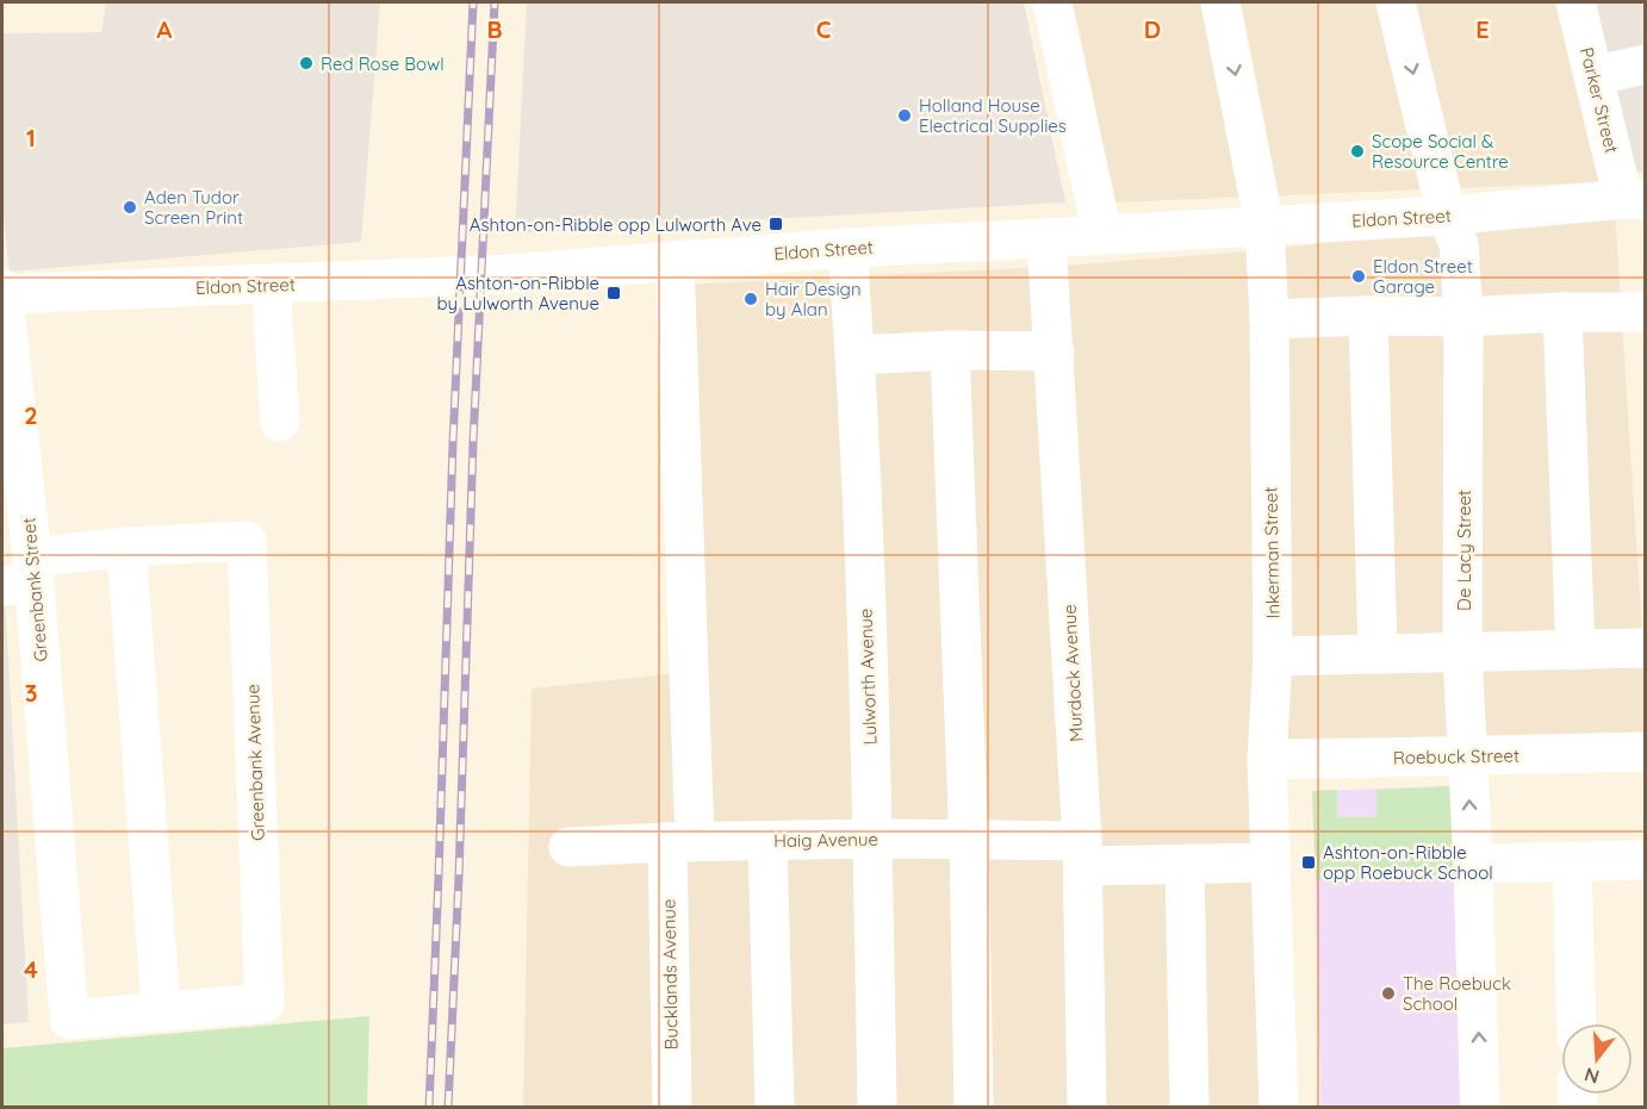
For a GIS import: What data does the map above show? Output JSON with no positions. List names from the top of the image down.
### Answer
{
  "streets": {
    "street": [
      "Parker Street",
      "Eldon Street",
      "De Lacy Street",
      "Inkerman Street",
      "Greenbank Street",
      "Murdock Avenue",
      "Lulworth Avenue",
      "Roebuck Street",
      "Greenbank Avenue",
      "Haig Avenue",
      "Bucklands Avenue"
    ]
  },
  "crossings": [
    ["Parker Street", "Eldon Street"],
    ["Eldon Street", "De Lacy Street"],
    ["Eldon Street", "Inkerman Street"],
    ["Eldon Street", "Greenbank Street"],
    ["Eldon Street", "Murdock Avenue"],
    ["Eldon Street", "Lulworth Avenue"],
    ["Eldon Street", "Bucklands Avenue"],
    ["De Lacy Street", "Roebuck Street"],
    ["Inkerman Street", "Roebuck Street"],
    ["Inkerman Street", "Haig Avenue"],
    ["Greenbank Street", "Greenbank Avenue"],
    ["Murdock Avenue", "Haig Avenue"],
    ["Lulworth Avenue", "Haig Avenue"],
    ["Haig Avenue", "Bucklands Avenue"]
  ],
  "places": {
    "other": [
      "Red Rose Bowl",
      "Holland House Electrical Supplies",
      "Scope Social & Resource Centre",
      "Aden Tudor Screen Print",
      "Eldon Street Garage",
      "Hair Design by Alan",
      "The Roebuck School"
    ],
    "transit": ["Ashton-on-Ribble opp Lulworth Ave", "Ashton-on-Ribble by Lulworth Avenue", "Ashton-on-Ribble opp Roebuck School"]
  },
  "north": "bottom",
  "grid": {
    "columns": [
      "A",
      "B",
      "C",
      "D",
      "E"
    ],
    "rows": [
      "1",
      "2",
      "3",
      "4"
    ]
  }
}
